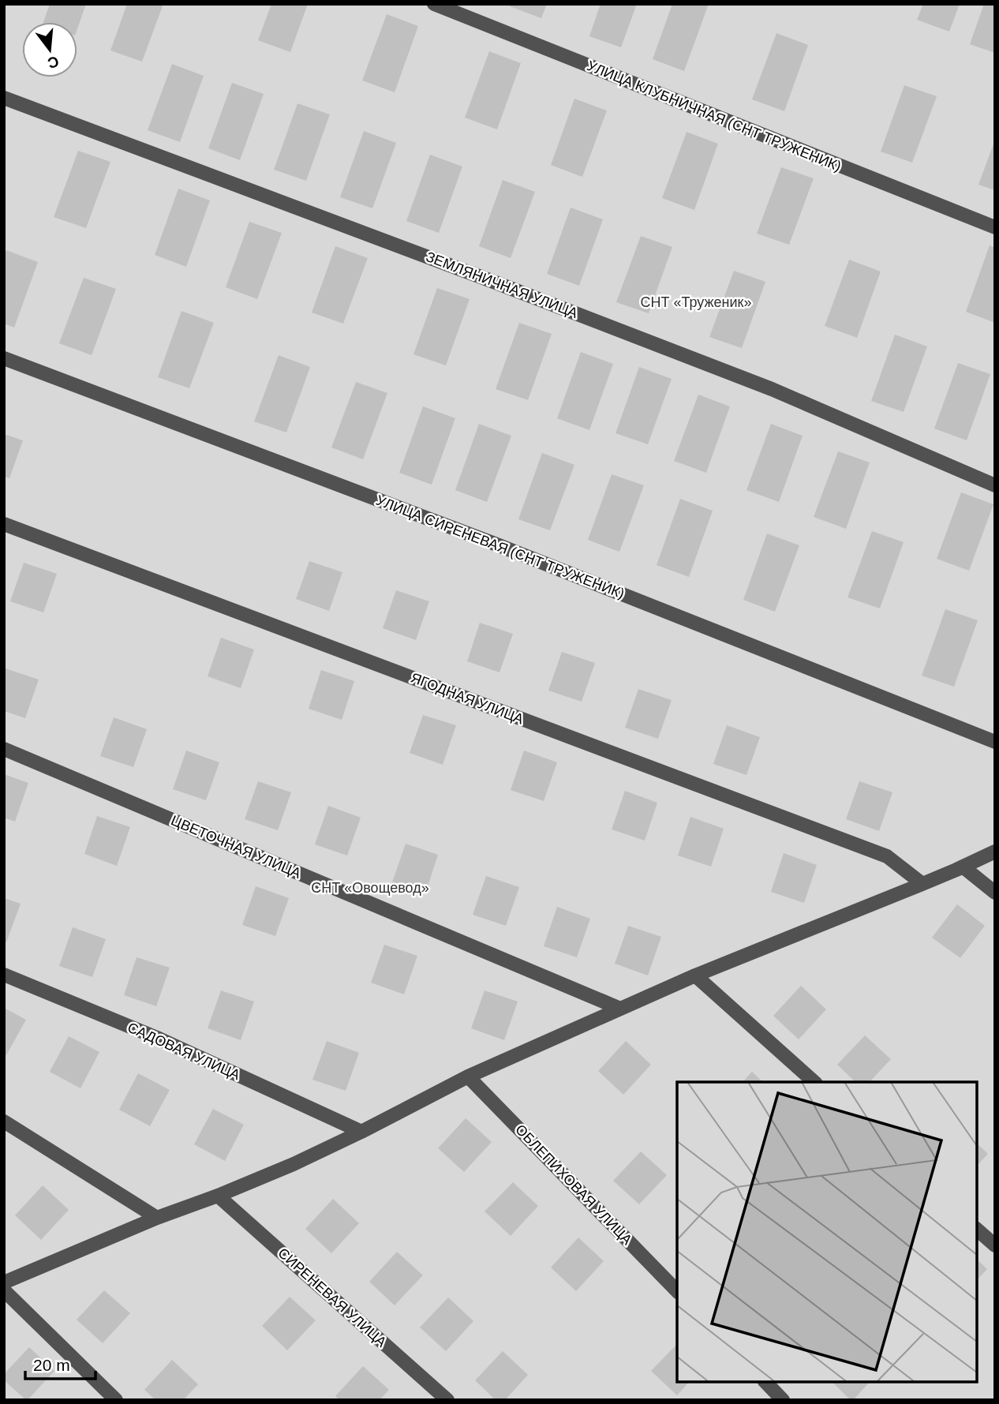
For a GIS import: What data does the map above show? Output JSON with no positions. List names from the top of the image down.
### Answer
{
  "streets": {
    "street": [
      "УЛИЦА КЛУБНИЧНАЯ (СНТ ТРУЖЕНИК)",
      "ЗЕМЛЯНИЧНАЯ УЛИЦА",
      "УЛИЦА СИРЕНЕВАЯ (СНТ ТРУЖЕНИК)",
      "ЯГОДНАЯ УЛИЦА",
      "ЦВЕТОЧНАЯ УЛИЦА",
      "САДОВАЯ УЛИЦА",
      "ОБЛЕПИХОВАЯ УЛИЦА",
      "СИРЕНЕВАЯ УЛИЦА"
    ]
  },
  "parks": ["СНТ «Труженик»", "СНТ «Овощевод»"],
  "scale_bar": "20 m",
  "north": "bottom"
}
